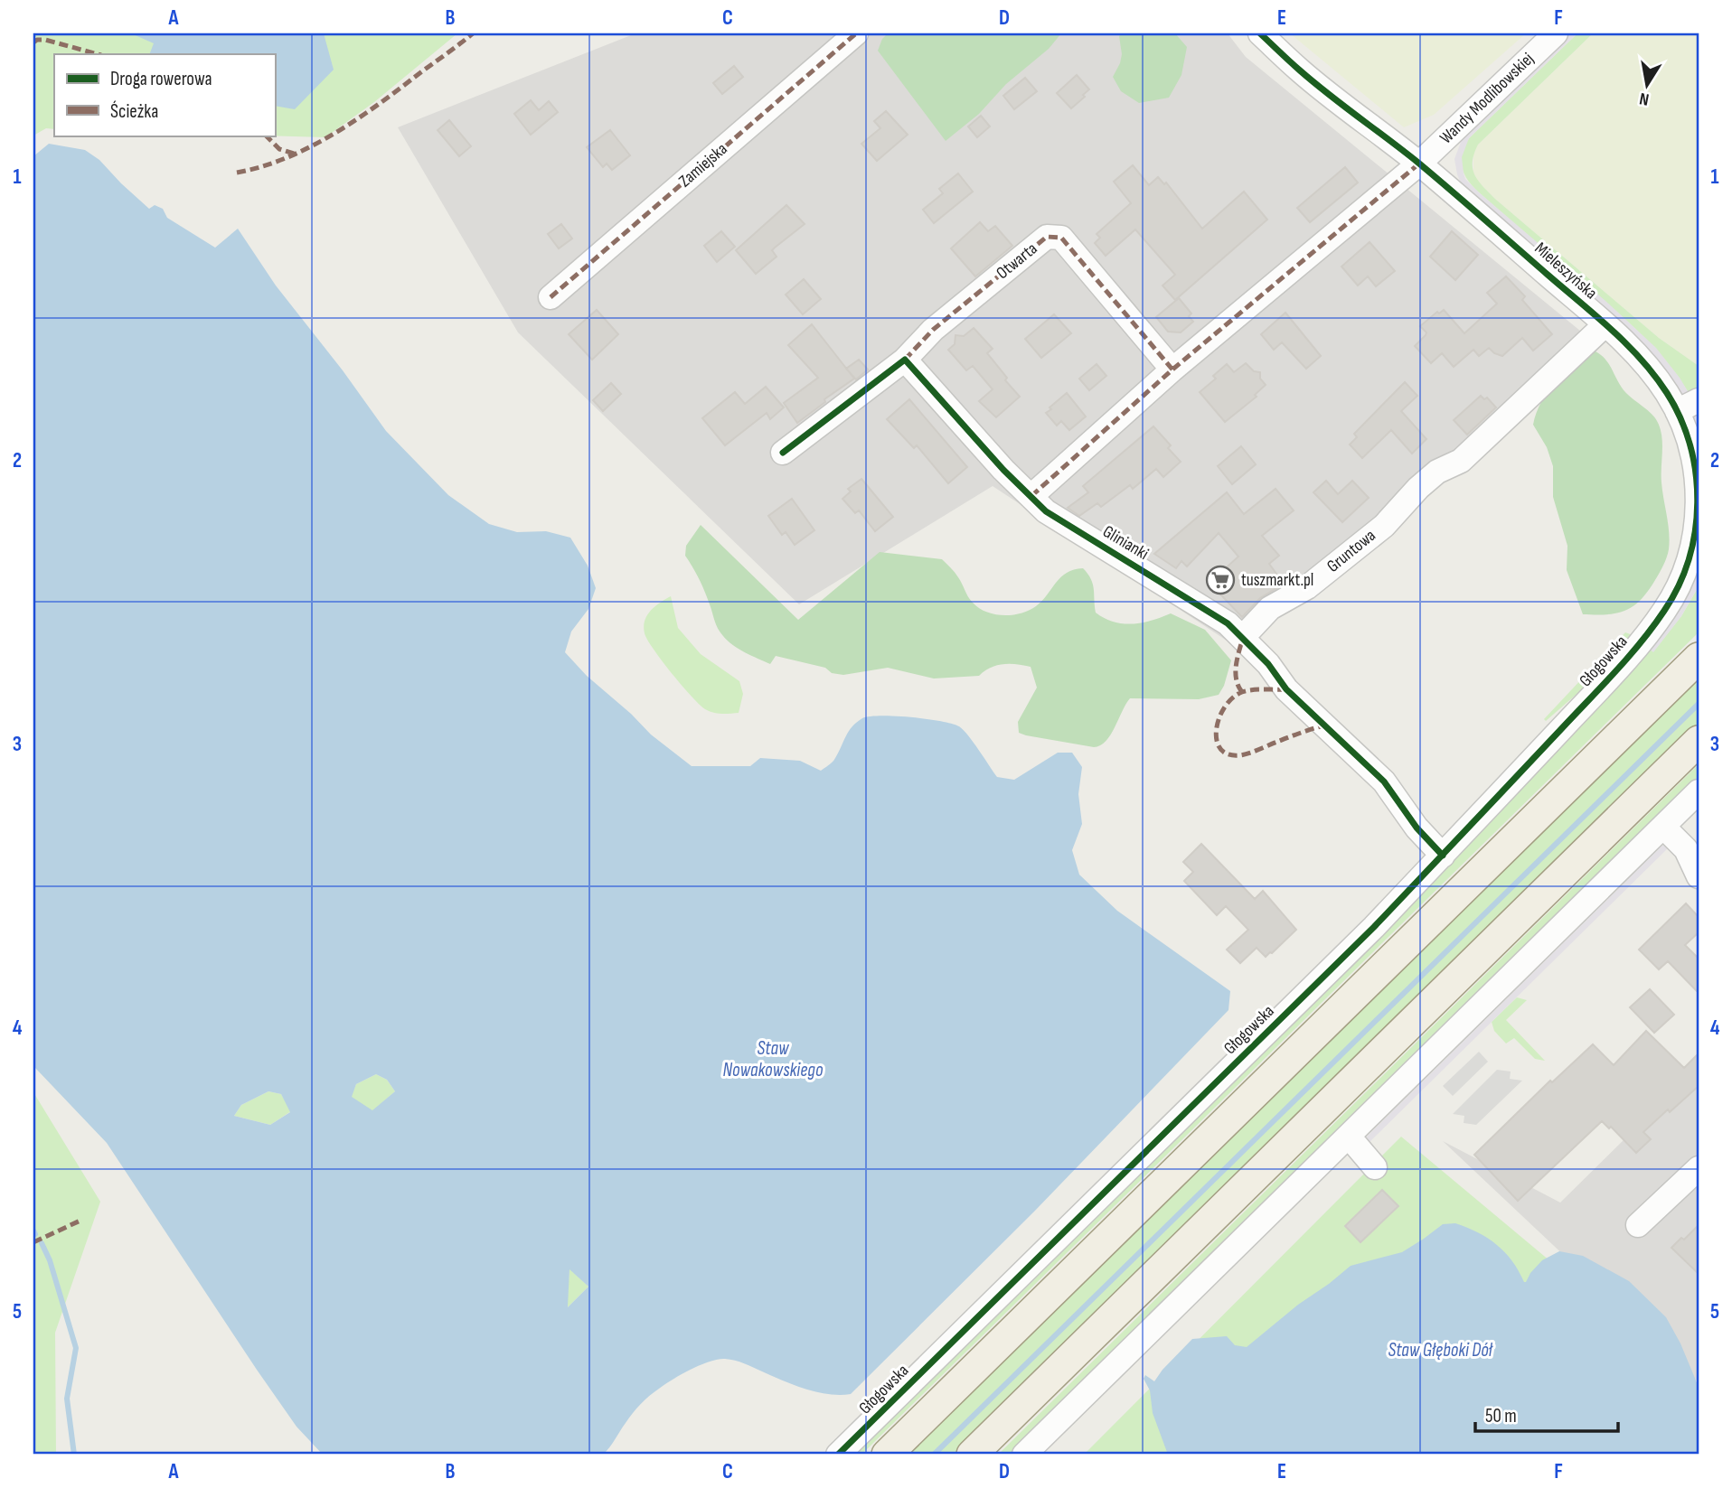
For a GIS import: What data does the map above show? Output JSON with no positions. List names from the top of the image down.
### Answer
{
  "streets": {
    "street": [
      "Wandy Modlibowskiej",
      "Zamiejska",
      "Otwarta",
      "Mieleszyńska",
      "Glinianki",
      "Gruntowa",
      "Głogowska"
    ]
  },
  "crossings": [
    ["Wandy Modlibowskiej", "Mieleszyńska"],
    ["Otwarta", "Glinianki"],
    ["Mieleszyńska", "Gruntowa"],
    ["Mieleszyńska", "Głogowska"],
    ["Glinianki", "Gruntowa"],
    ["Glinianki", "Głogowska"]
  ],
  "water": ["Staw Nowakowskiego", "Staw Głęboki Dół"],
  "places": {
    "supermarket": ["tuszmarkt.pl"]
  },
  "legend": ["Droga rowerowa", "Ścieżka"],
  "scale_bar": "50 m",
  "north": "bottom",
  "grid": {
    "columns": [
      "A",
      "B",
      "C",
      "D",
      "E",
      "F"
    ],
    "rows": [
      "1",
      "2",
      "3",
      "4",
      "5"
    ]
  }
}
